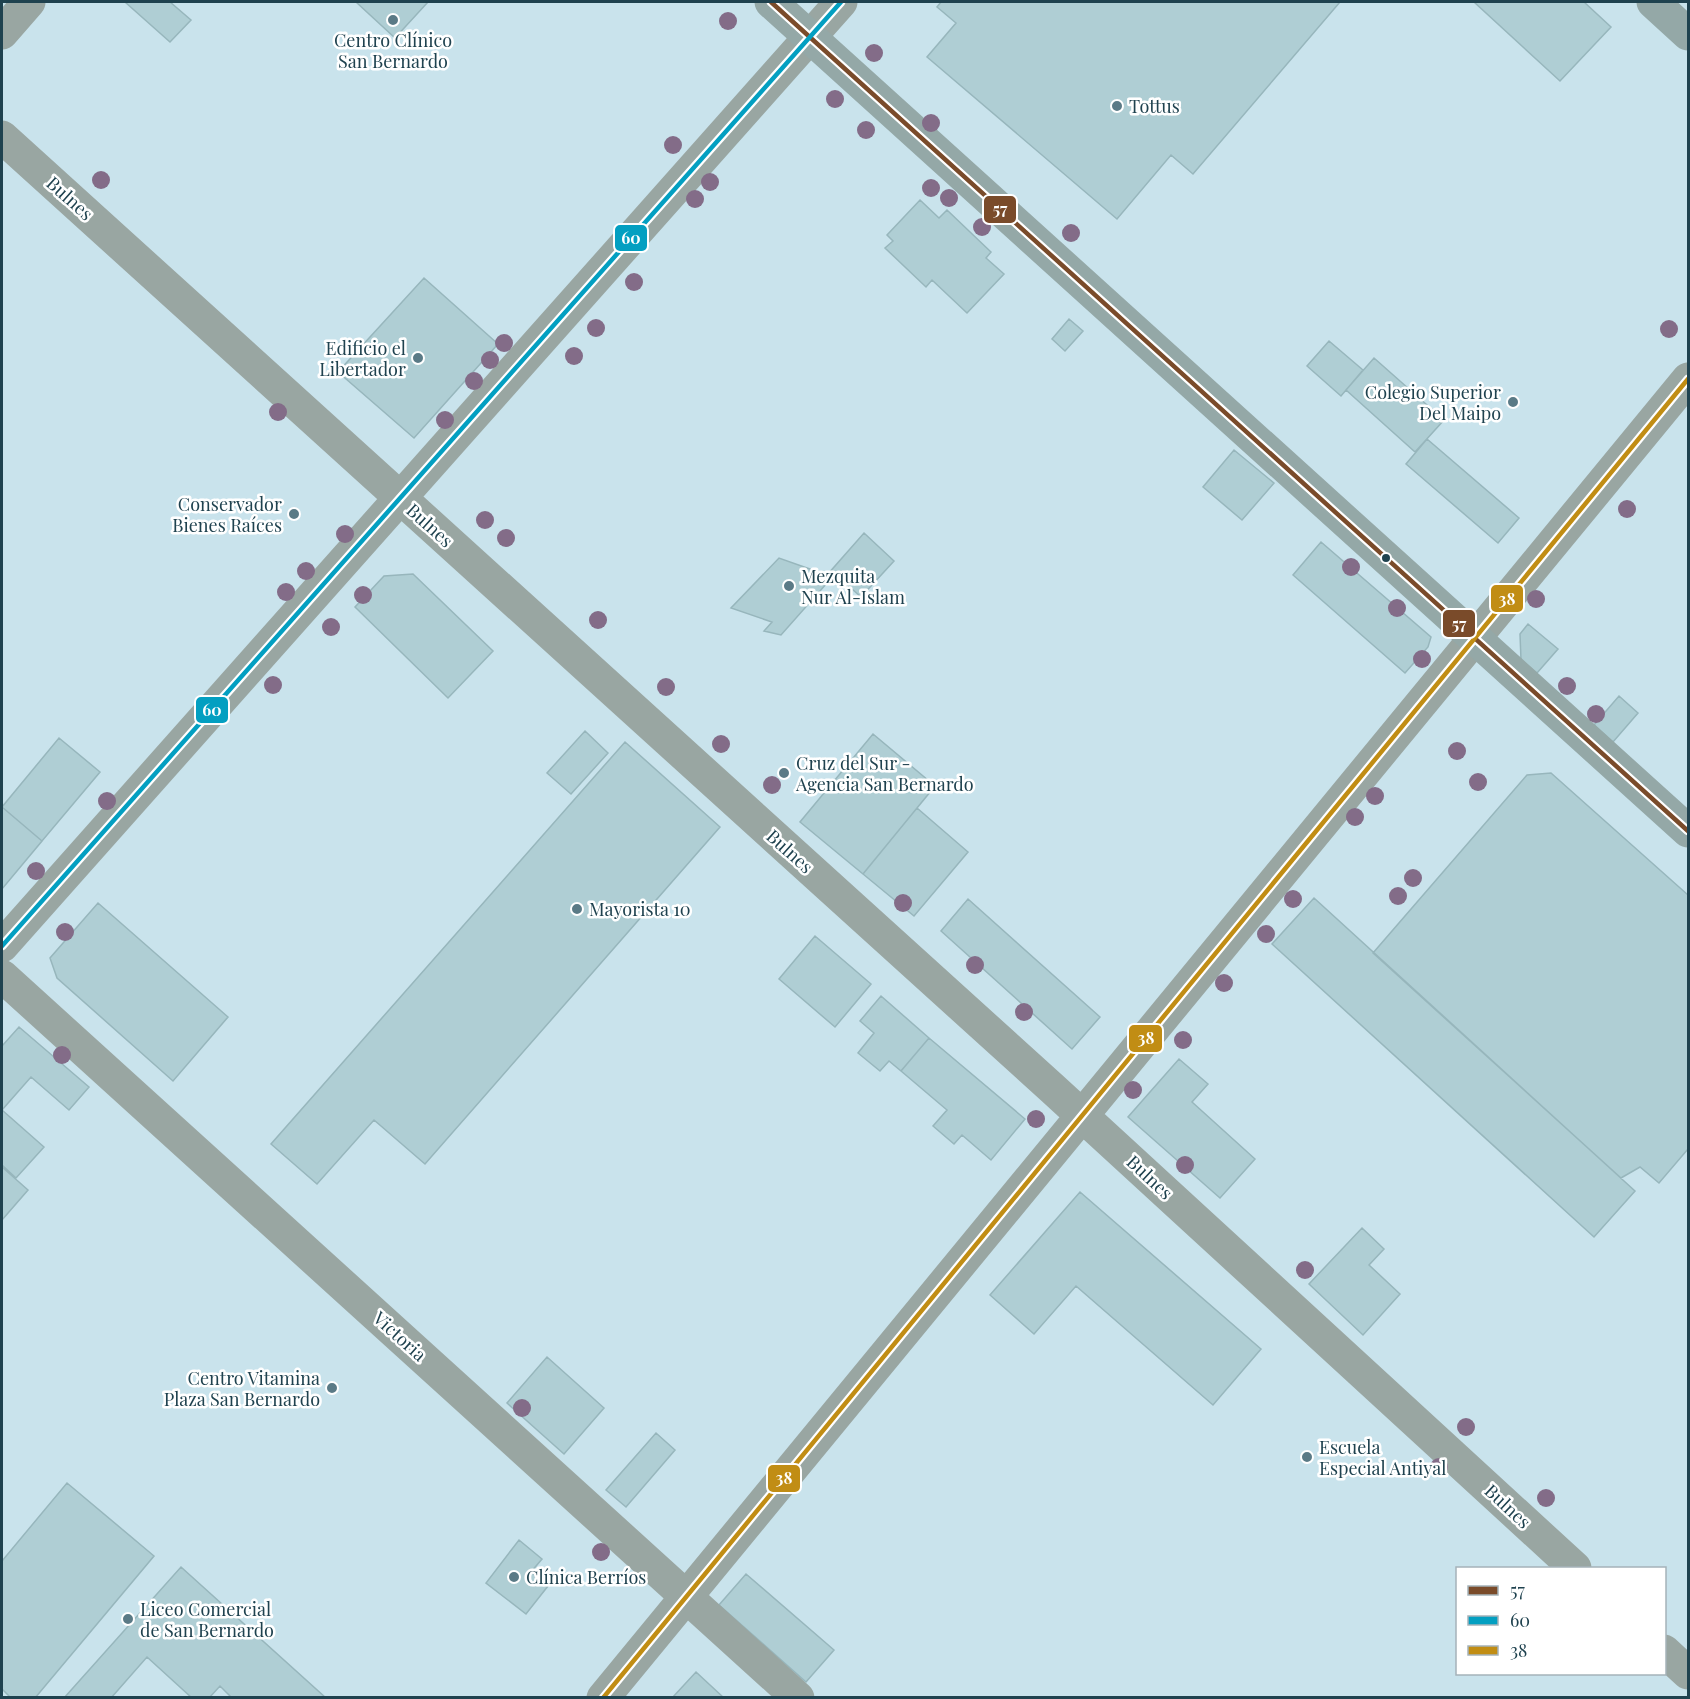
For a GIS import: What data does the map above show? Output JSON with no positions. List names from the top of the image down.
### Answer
{
  "streets": {
    "street": ["Bulnes", "Victoria"]
  },
  "places": [
    "Centro Clínico San Bernardo",
    "Tottus",
    "Edificio el Libertador",
    "Colegio Superior Del Maipo",
    "Conservador Bienes Raíces",
    "Mezquita Nur Al-Islam",
    "Cruz del Sur - Agencia San Bernardo",
    "Mayorista 10",
    "Centro Vitamina Plaza San Bernardo",
    "Escuela Especial Antiyal",
    "Clínica Berríos",
    "Liceo Comercial de San Bernardo"
  ],
  "lines": ["transit line 57", "transit line 60", "transit line 38"],
  "legend": ["57", "60", "38"]
}
